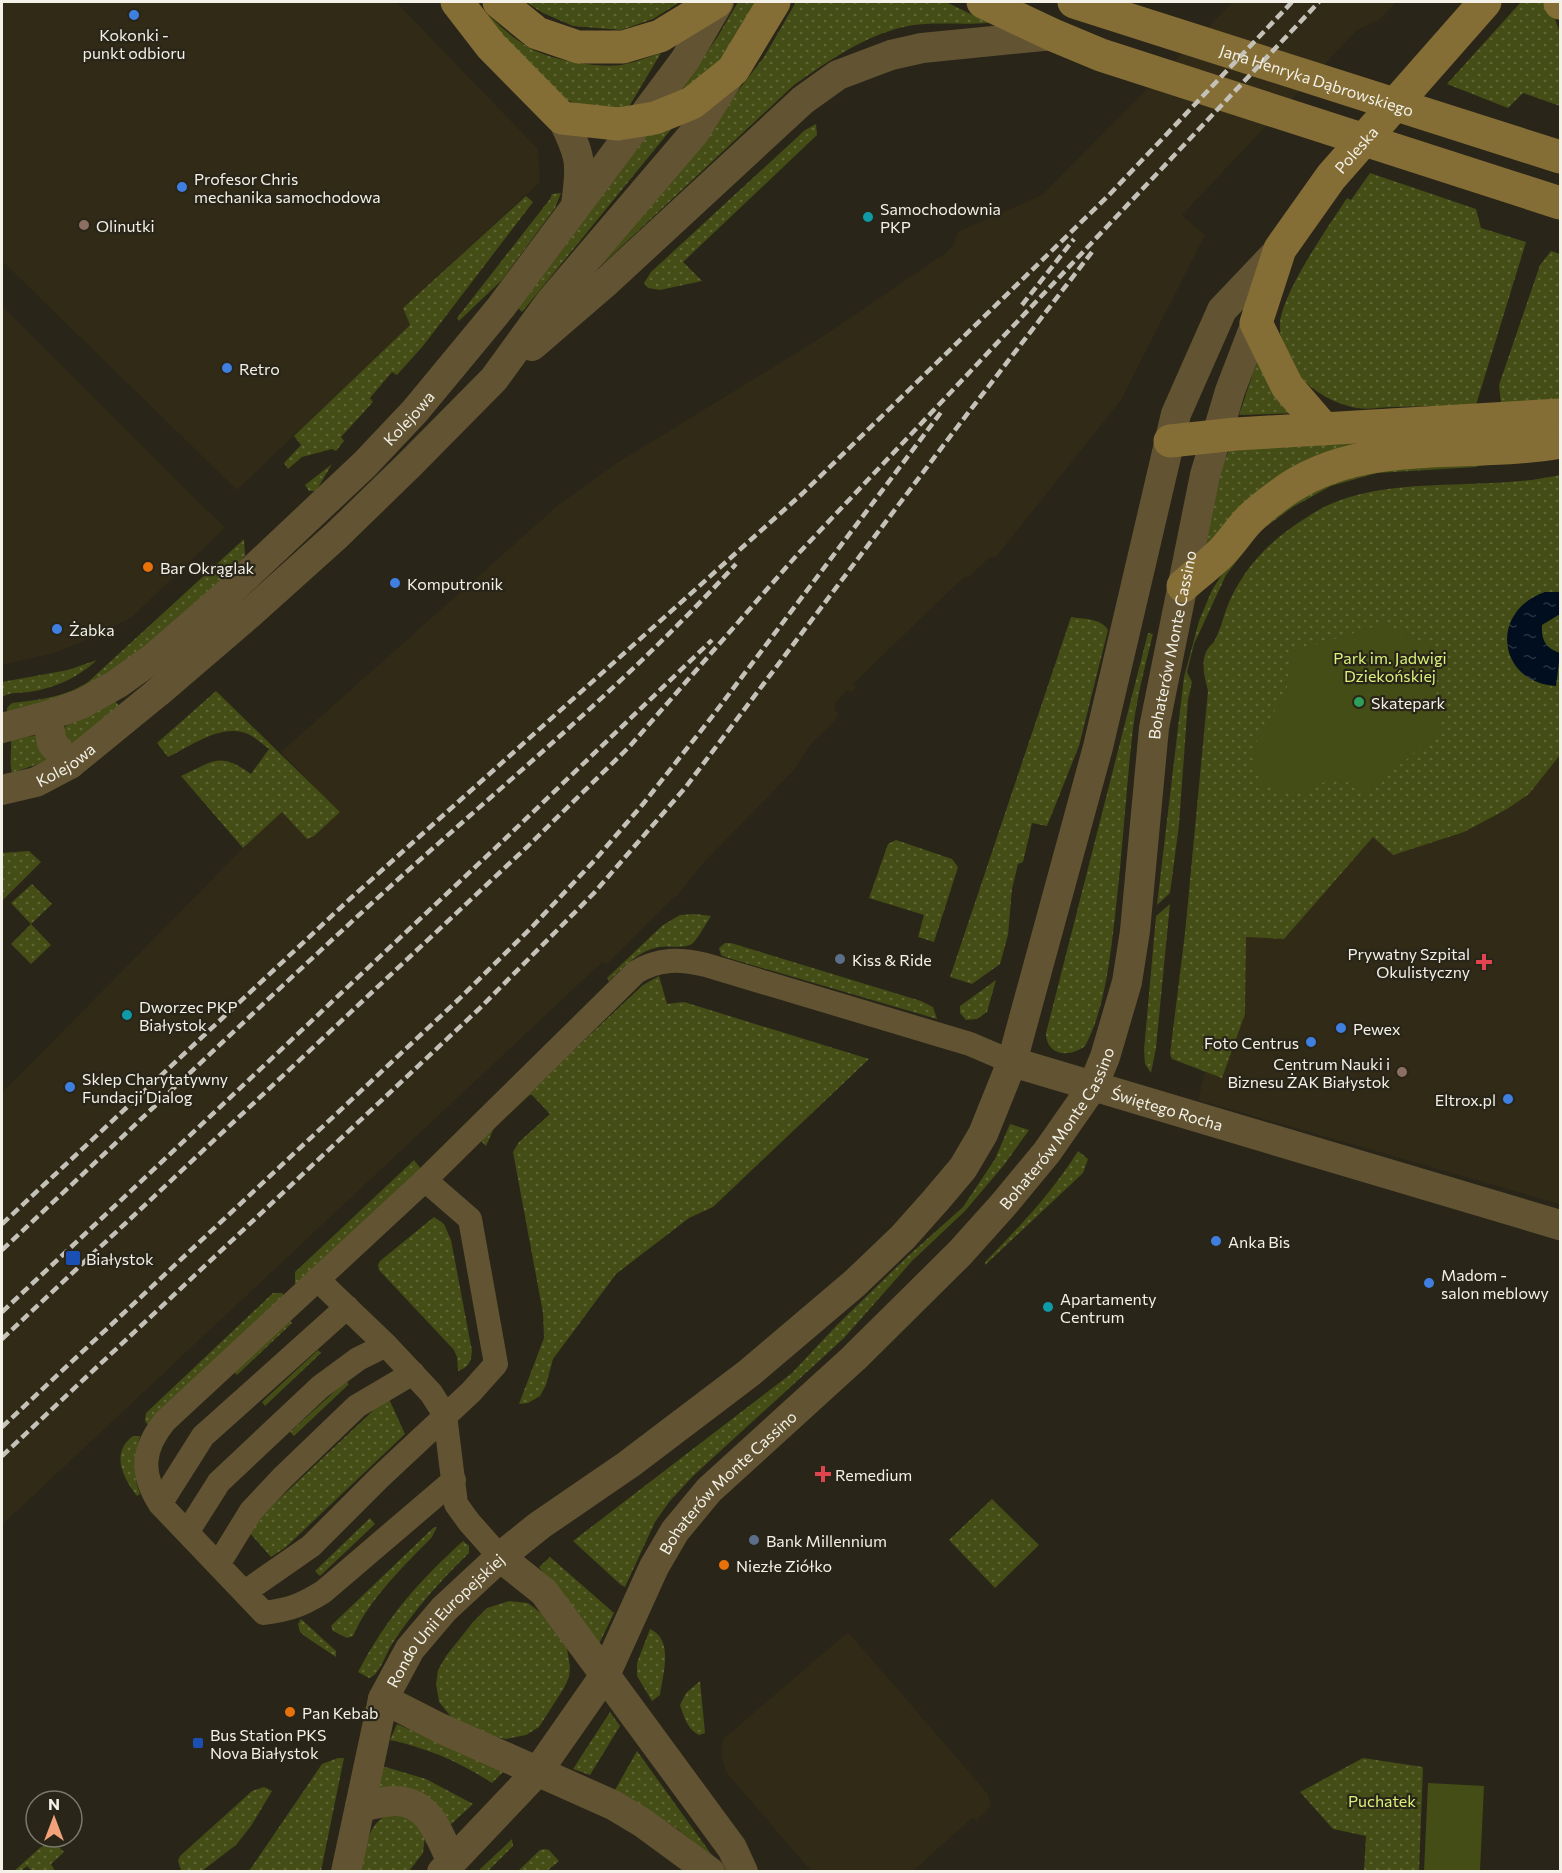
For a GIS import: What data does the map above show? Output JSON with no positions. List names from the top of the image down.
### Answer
{
  "streets": {
    "main road": ["Jana Henryka Dąbrowskiego", "Poleska"],
    "street": [
      "Kolejowa",
      "Bohaterów Monte Cassino",
      "Świętego Rocha",
      "Rondo Unii Europejskiej"
    ]
  },
  "crossings": [
    ["Poleska", "Bohaterów Monte Cassino"],
    ["Bohaterów Monte Cassino", "Świętego Rocha"],
    ["Bohaterów Monte Cassino", "Rondo Unii Europejskiej"]
  ],
  "parks": ["Park im. Jadwigi Dziekońskiej", "Puchatek"],
  "places": {
    "other": [
      "Kokonki - punkt odbioru",
      "Profesor Chris mechanika samochodowa",
      "Samochodownia PKP",
      "Olinutki",
      "Retro",
      "Bar Okrąglak",
      "Komputronik",
      "Żabka",
      "Skatepark",
      "Kiss & Ride",
      "Dworzec PKP Białystok",
      "Pewex",
      "Foto Centrus",
      "Centrum Nauki i Biznesu ŻAK Białystok",
      "Sklep Charytatywny Fundacji Dialog",
      "Eltrox.pl",
      "Anka Bis",
      "Madom - salon meblowy",
      "Apartamenty Centrum",
      "Bank Millennium",
      "Niezłe Ziółko",
      "Pan Kebab"
    ],
    "health": ["Prywatny Szpital Okulistyczny", "Remedium"],
    "transit": ["Białystok", "Bus Station PKS Nova Białystok"]
  },
  "north": "top"
}
